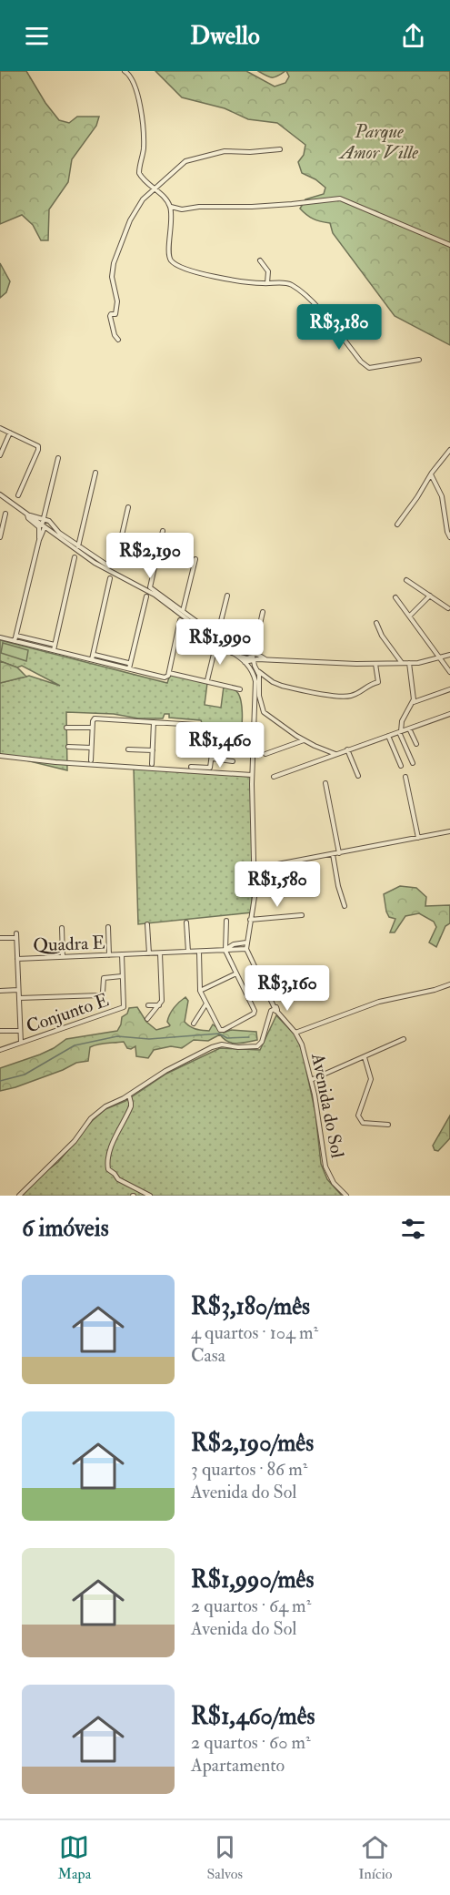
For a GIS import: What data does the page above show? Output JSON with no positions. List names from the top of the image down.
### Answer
{
  "streets": {
    "street": ["Quadra E", "Conjunto E", "Avenida do Sol"]
  },
  "crossings": [
    ["Quadra E", "Conjunto E"]
  ],
  "parks": ["Parque Amor Ville"],
  "page": {
    "header": "Dwello",
    "price": [
      "R$3,180",
      "R$2,190",
      "R$1,990",
      "R$1,460",
      "R$1,580",
      "R$3,160"
    ],
    "heading": "6 imóveis",
    "list": [
      {
        "name": "R$3,180/mês",
        "note": "4 quartos · 104 m² · Casa"
      },
      {
        "name": "R$2,190/mês",
        "note": "3 quartos · 86 m² · Avenida do Sol"
      },
      {
        "name": "R$1,990/mês",
        "note": "2 quartos · 64 m² · Avenida do Sol"
      },
      {
        "name": "R$1,460/mês",
        "note": "2 quartos · 60 m² · Apartamento"
      }
    ],
    "tabs": ["Mapa", "Salvos", "Início"]
  }
}
